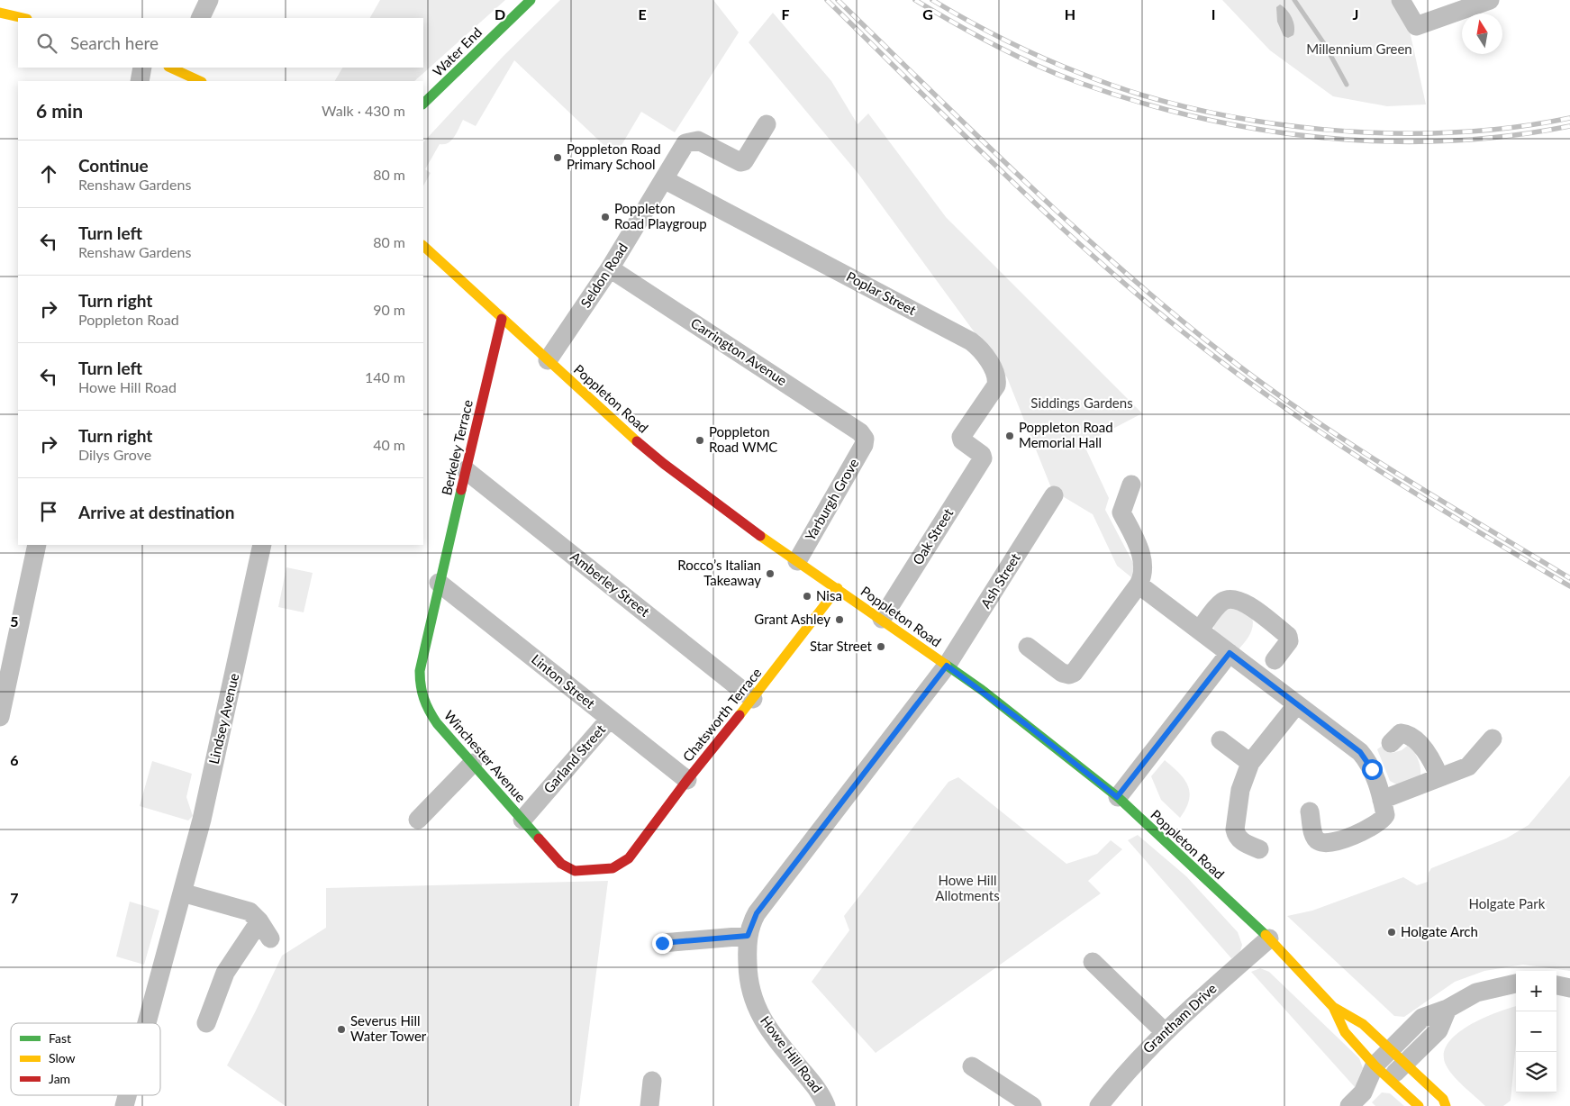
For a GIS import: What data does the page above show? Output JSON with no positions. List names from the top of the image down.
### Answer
{
  "streets": {
    "main road": [
      "Water End",
      "Poppleton Road",
      "Berkeley Terrace",
      "Chatsworth Terrace",
      "Winchester Avenue"
    ],
    "street": [
      "Seldon Road",
      "Poplar Street",
      "Carrington Avenue",
      "Yarburgh Grove",
      "Oak Street",
      "Ash Street",
      "Amberley Street",
      "Linton Street",
      "Lindsey Avenue",
      "Garland Street",
      "Grantham Drive",
      "Howe Hill Road"
    ]
  },
  "crossings": [
    ["Seldon Road", "Poplar Street"],
    ["Seldon Road", "Carrington Avenue"],
    ["Seldon Road", "Poppleton Road"],
    ["Poplar Street", "Oak Street"],
    ["Carrington Avenue", "Yarburgh Grove"],
    ["Poppleton Road", "Berkeley Terrace"],
    ["Poppleton Road", "Yarburgh Grove"],
    ["Poppleton Road", "Oak Street"],
    ["Poppleton Road", "Ash Street"],
    ["Poppleton Road", "Chatsworth Terrace"],
    ["Poppleton Road", "Grantham Drive"],
    ["Poppleton Road", "Howe Hill Road"],
    ["Berkeley Terrace", "Amberley Street"],
    ["Berkeley Terrace", "Linton Street"],
    ["Berkeley Terrace", "Winchester Avenue"],
    ["Ash Street", "Howe Hill Road"],
    ["Amberley Street", "Chatsworth Terrace"],
    ["Linton Street", "Chatsworth Terrace"],
    ["Linton Street", "Winchester Avenue"],
    ["Linton Street", "Garland Street"],
    ["Chatsworth Terrace", "Winchester Avenue"],
    ["Winchester Avenue", "Garland Street"]
  ],
  "parks": [
    "Millennium Green",
    "Siddings Gardens",
    "Howe Hill Allotments",
    "Holgate Park"
  ],
  "places": [
    "Poppleton Road Primary School",
    "Poppleton Road Playgroup",
    "Poppleton Road Memorial Hall",
    "Poppleton Road WMC",
    "Rocco’s Italian Takeaway",
    "Nisa",
    "Grant Ashley",
    "Star Street",
    "Holgate Arch",
    "Severus Hill Water Tower"
  ],
  "legend": ["Fast", "Slow", "Jam"],
  "north": "top",
  "page": {
    "search": "Search here",
    "heading": ["6 min", "Walk · 430 m"],
    "list": [
      ["Continue", "Renshaw Gardens", "80 m"],
      ["Turn left", "Renshaw Gardens", "80 m"],
      ["Turn right", "Poppleton Road", "90 m"],
      ["Turn left", "Howe Hill Road", "140 m"],
      ["Turn right", "Dilys Grove", "40 m"],
      "Arrive at destination"
    ],
    "map_buttons": ["+", "−"]
  },
  "grid": {
    "columns": [
      "D",
      "E",
      "F",
      "G",
      "H",
      "I",
      "J"
    ],
    "rows": ["5", "6", "7"]
  }
}
